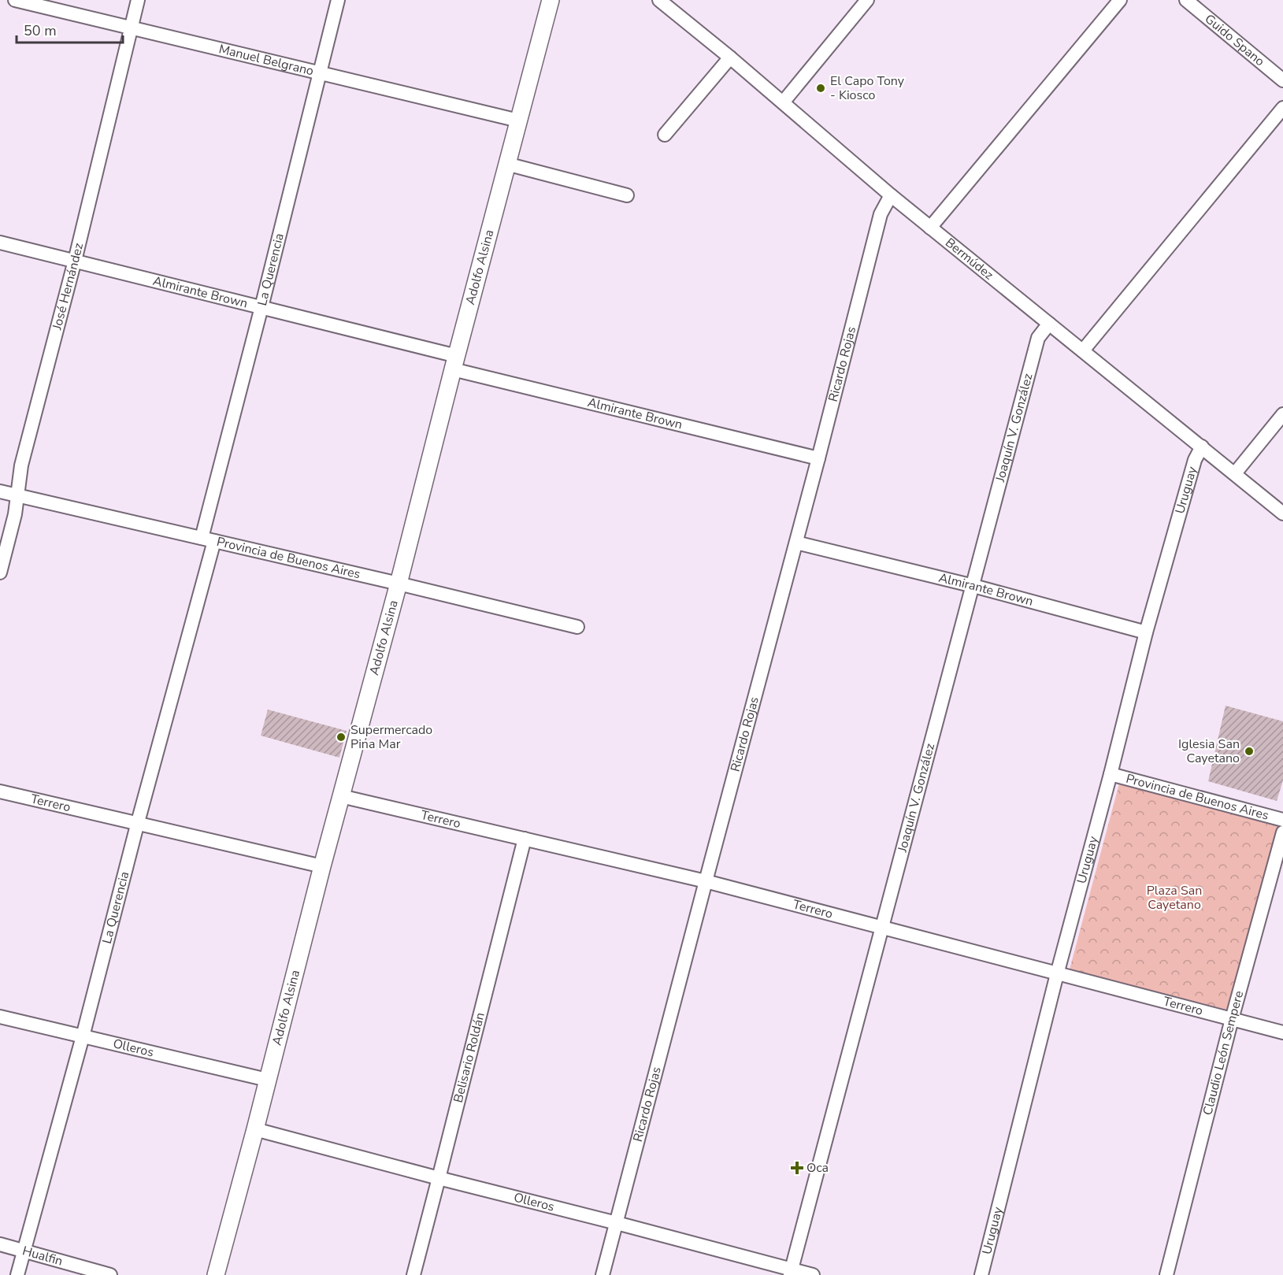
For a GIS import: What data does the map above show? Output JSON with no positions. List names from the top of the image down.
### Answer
{
  "streets": {
    "street": [
      "Guido Spano",
      "Manuel Belgrano",
      "Bermúdez",
      "Adolfo Alsina",
      "La Querencia",
      "José Hernández",
      "Almirante Brown",
      "Ricardo Rojas",
      "Joaquín V. González",
      "Uruguay",
      "Provincia de Buenos Aires",
      "Terrero",
      "Olleros",
      "Claudio León Sempere",
      "Belisario Roldán",
      "Hualfin"
    ]
  },
  "crossings": [
    ["Manuel Belgrano", "Adolfo Alsina"],
    ["Manuel Belgrano", "La Querencia"],
    ["Manuel Belgrano", "José Hernández"],
    ["Bermúdez", "Ricardo Rojas"],
    ["Bermúdez", "Joaquín V. González"],
    ["Bermúdez", "Uruguay"],
    ["Adolfo Alsina", "Almirante Brown"],
    ["Adolfo Alsina", "Provincia de Buenos Aires"],
    ["Adolfo Alsina", "Terrero"],
    ["Adolfo Alsina", "Olleros"],
    ["La Querencia", "Almirante Brown"],
    ["La Querencia", "Provincia de Buenos Aires"],
    ["La Querencia", "Terrero"],
    ["La Querencia", "Olleros"],
    ["La Querencia", "Hualfin"],
    ["José Hernández", "Almirante Brown"],
    ["José Hernández", "Provincia de Buenos Aires"],
    ["Almirante Brown", "Ricardo Rojas"],
    ["Almirante Brown", "Joaquín V. González"],
    ["Almirante Brown", "Uruguay"],
    ["Ricardo Rojas", "Terrero"],
    ["Ricardo Rojas", "Olleros"],
    ["Joaquín V. González", "Terrero"],
    ["Joaquín V. González", "Olleros"],
    ["Uruguay", "Provincia de Buenos Aires"],
    ["Uruguay", "Terrero"],
    ["Terrero", "Claudio León Sempere"],
    ["Terrero", "Belisario Roldán"],
    ["Olleros", "Belisario Roldán"]
  ],
  "parks": ["Plaza San Cayetano"],
  "places": {
    "other": ["El Capo Tony - Kiosco", "Supermercado Pina Mar", "Iglesia San Cayetano"],
    "health": ["Oca"]
  },
  "scale_bar": "50 m"
}
